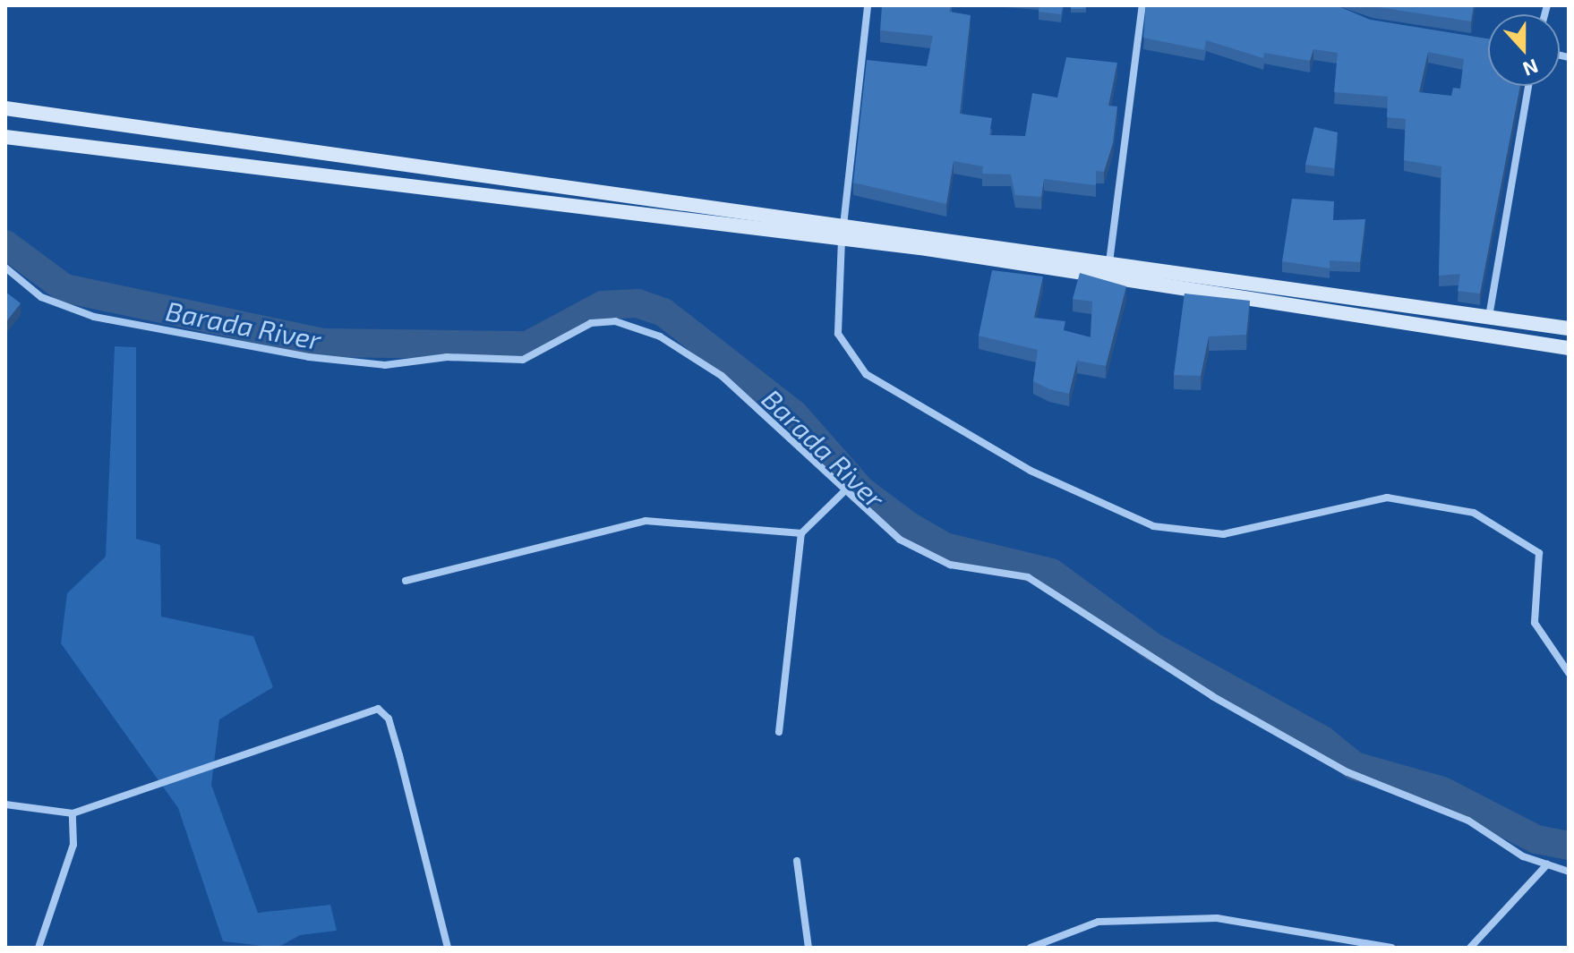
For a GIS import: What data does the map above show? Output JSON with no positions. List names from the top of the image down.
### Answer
{
  "water": ["Barada River"],
  "north": "bottom"
}
